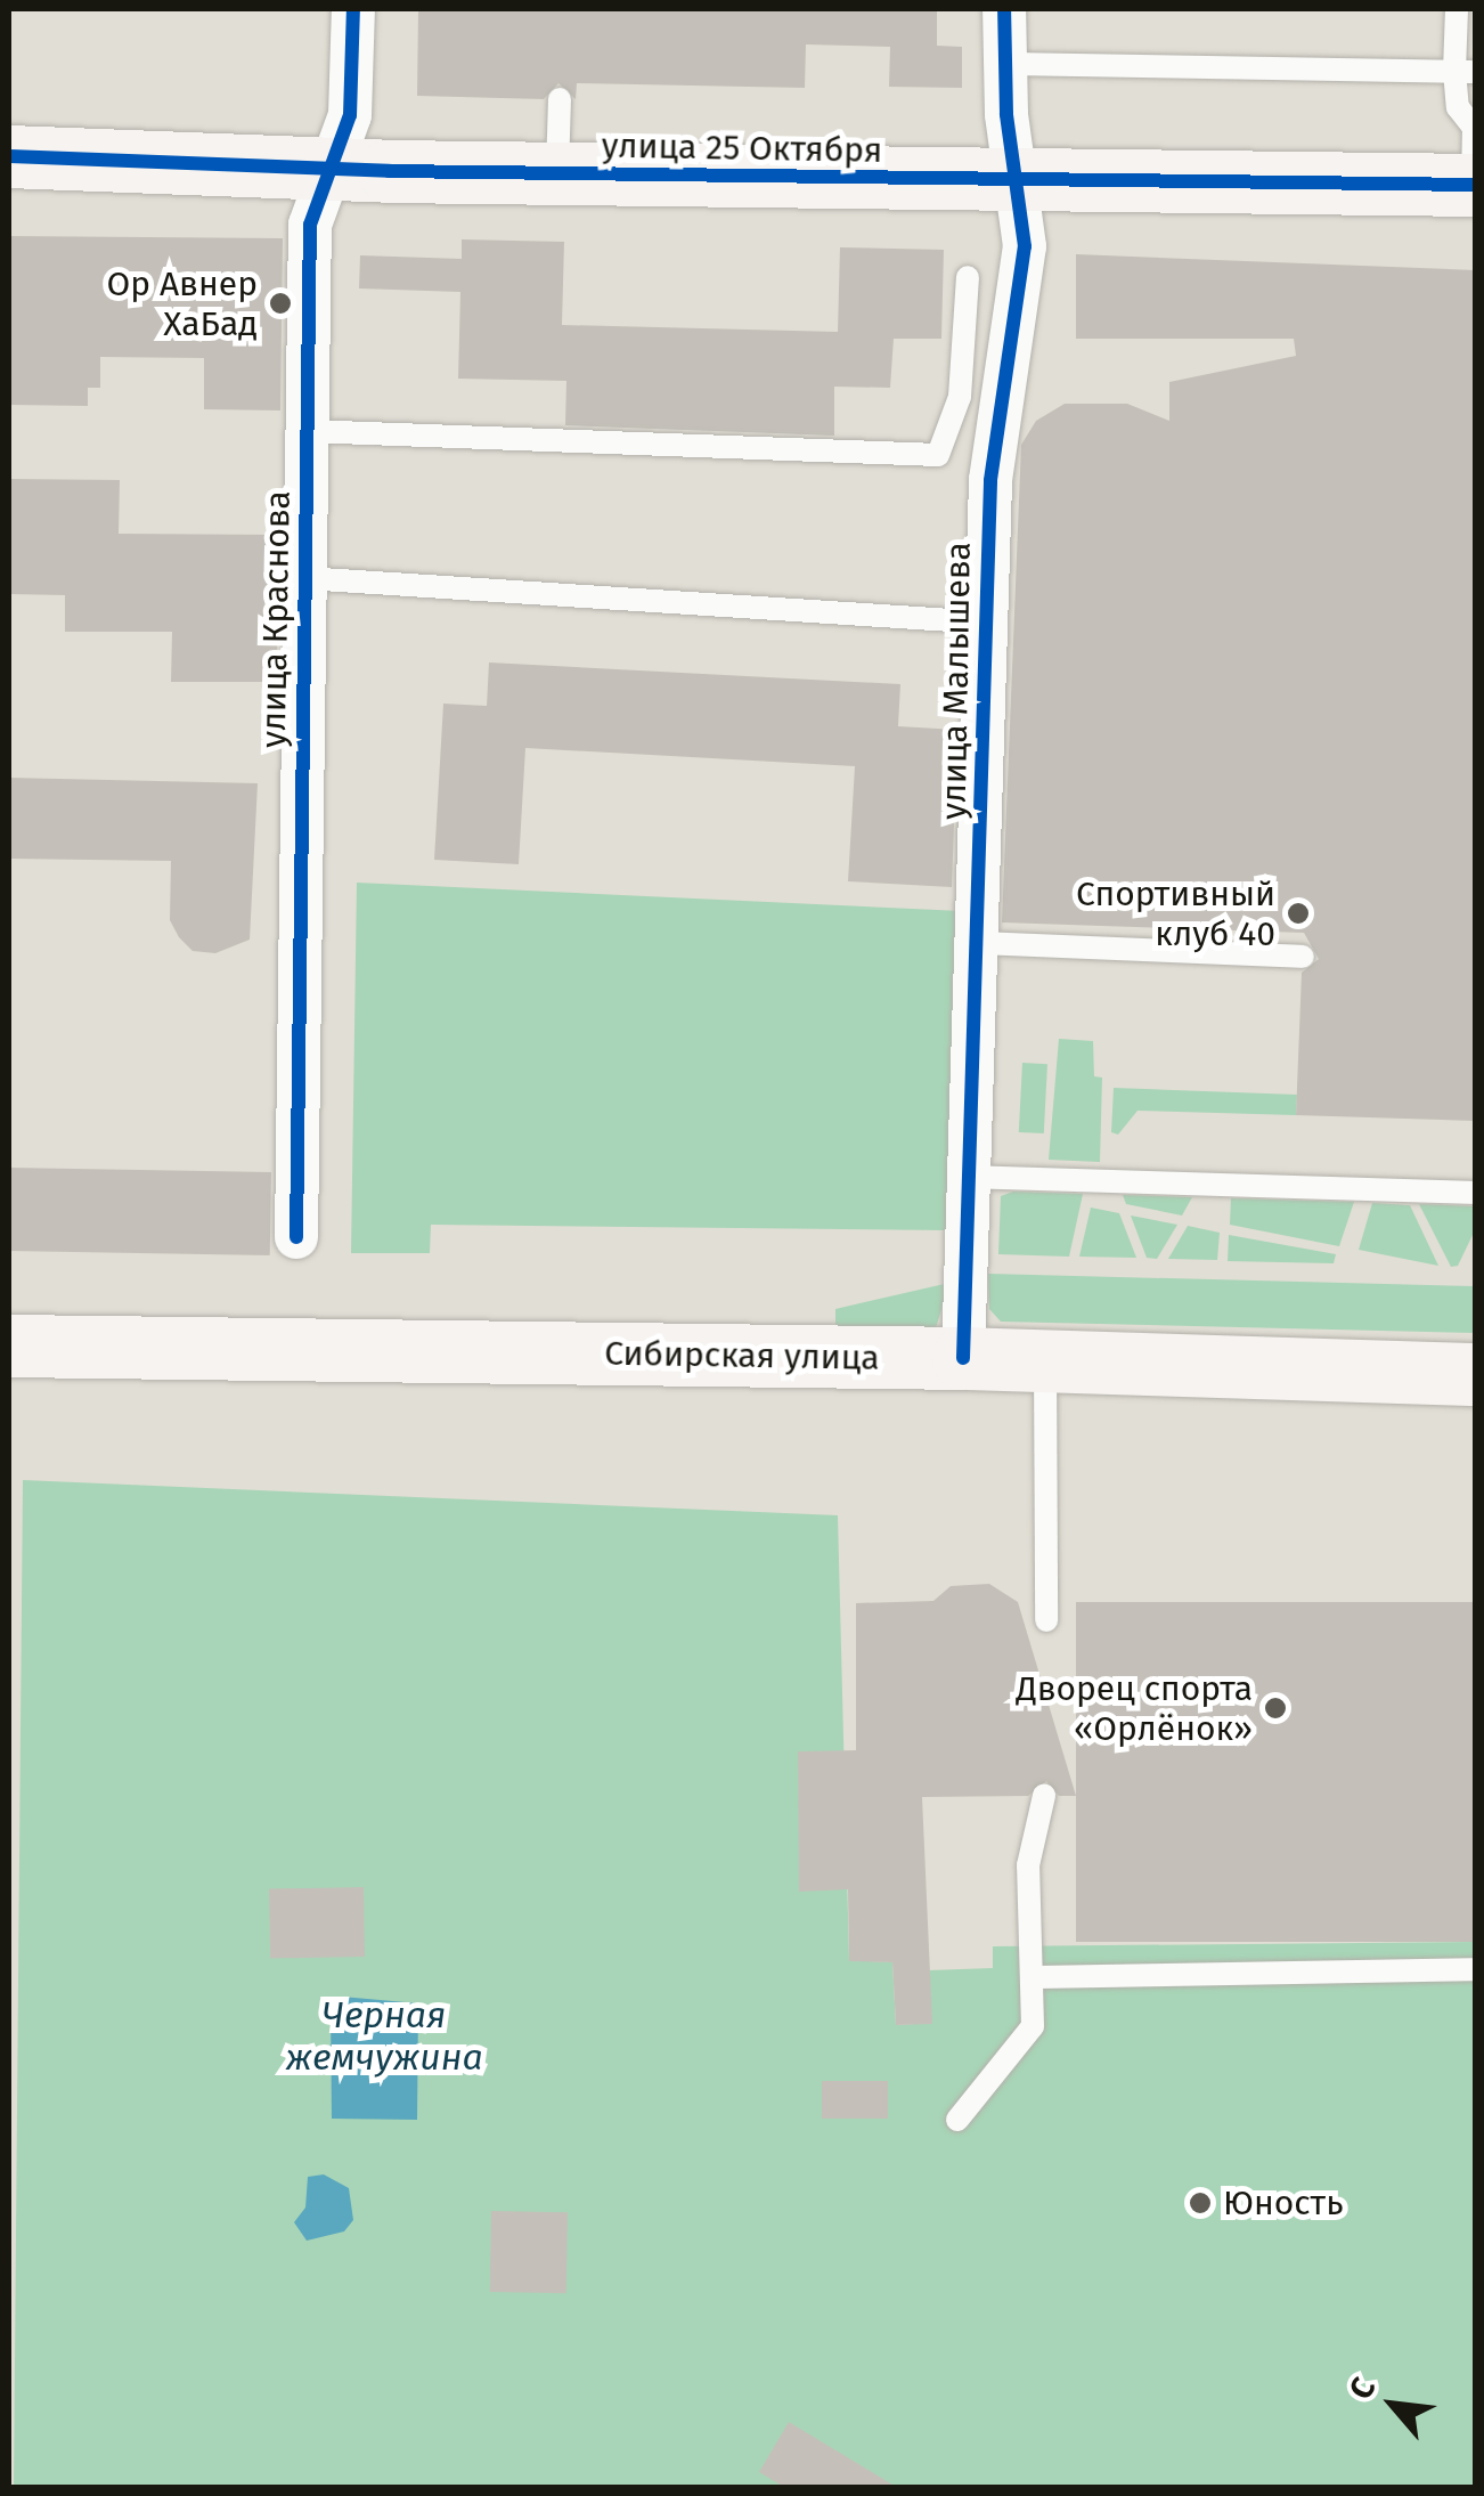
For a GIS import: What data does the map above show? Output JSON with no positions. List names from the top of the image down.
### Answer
{
  "streets": {
    "street": [
      "улица 25 Октября",
      "улица Краснова",
      "улица Малышева",
      "Сибирская улица"
    ]
  },
  "crossings": [
    ["улица 25 Октября", "улица Краснова"],
    ["улица 25 Октября", "улица Малышева"],
    ["улица Малышева", "Сибирская улица"]
  ],
  "water": ["Черная жемчужина"],
  "places": [
    "Ор Авнер ХаБад",
    "Спортивный клуб 40",
    "Дворец спорта «Орлёнок»",
    "Юность"
  ],
  "north": "top left"
}
